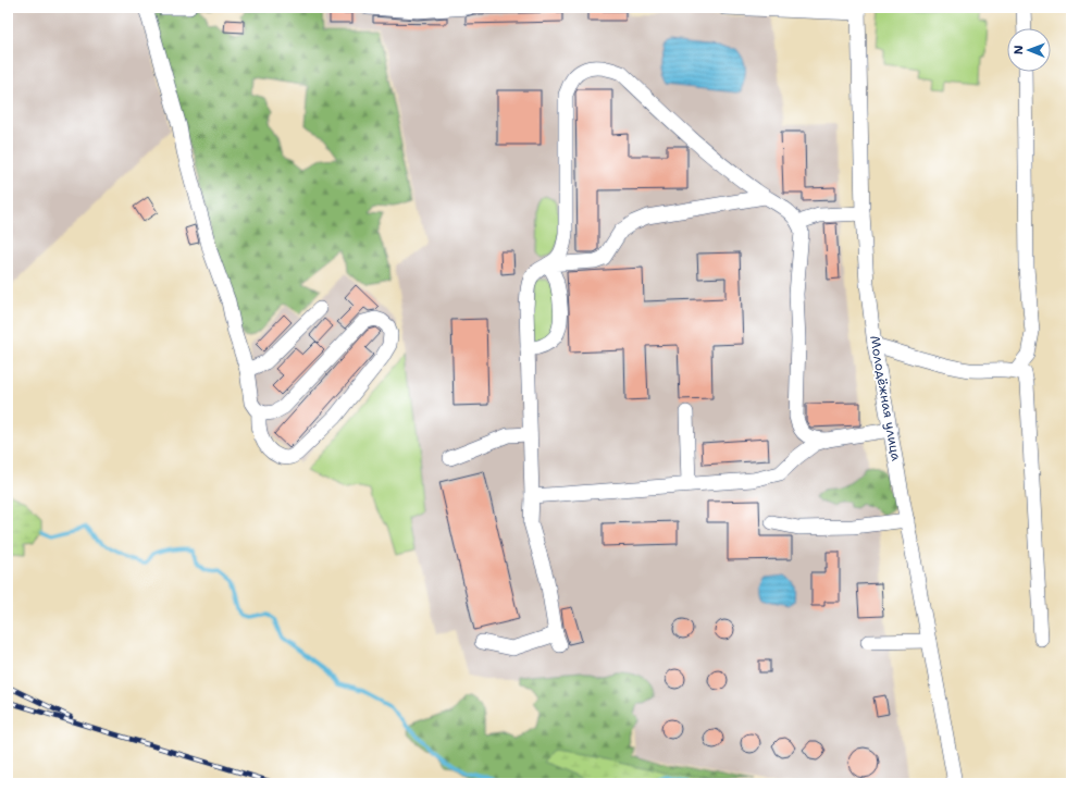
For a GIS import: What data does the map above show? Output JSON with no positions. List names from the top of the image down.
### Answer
{
  "streets": {
    "street": ["Молодёжная улица"]
  },
  "north": "left"
}
